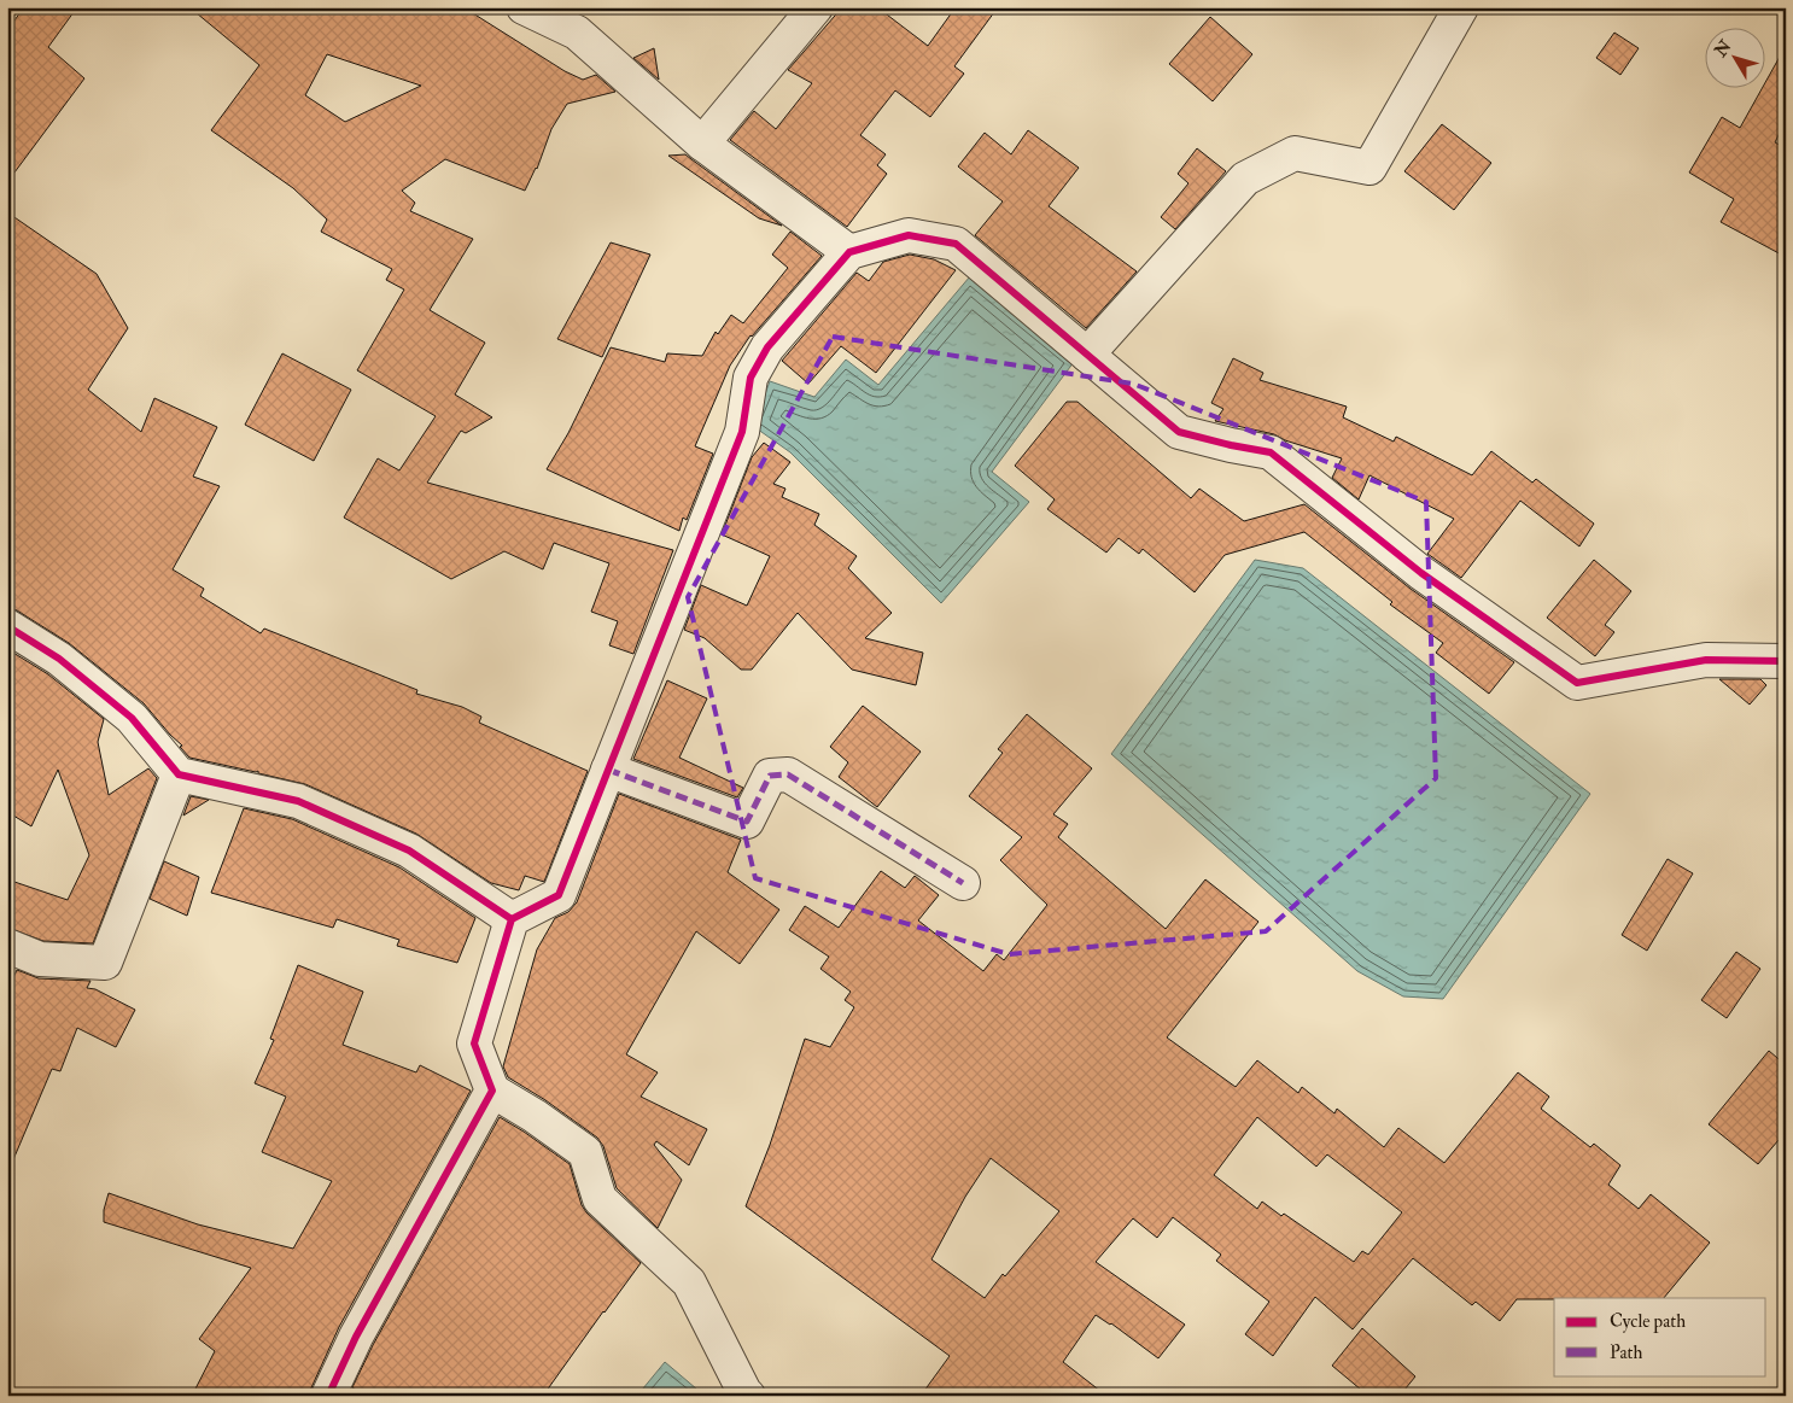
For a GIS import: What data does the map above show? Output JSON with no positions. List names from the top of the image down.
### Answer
{
  "legend": ["Cycle path", "Path"],
  "north": "top left"
}
